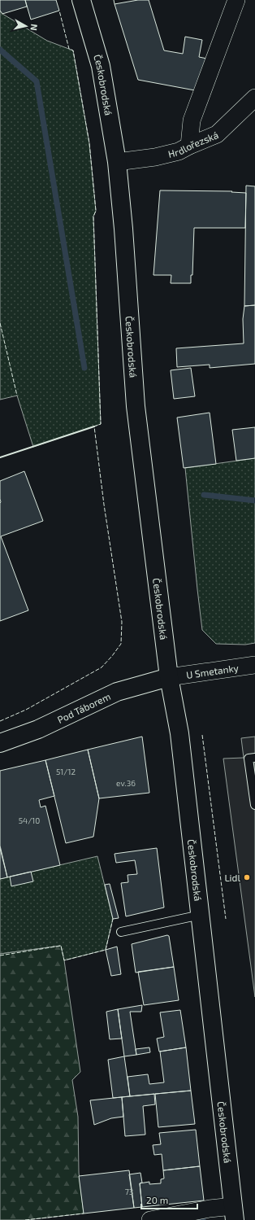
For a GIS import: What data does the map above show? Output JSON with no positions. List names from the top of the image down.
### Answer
{
  "streets": {
    "main road": ["Českobrodská", "Pod Táborem"],
    "street": ["Hrdlořezská", "U Smetanky"]
  },
  "crossings": [
    ["Českobrodská", "Hrdlořezská"],
    ["Českobrodská", "U Smetanky"],
    ["Českobrodská", "Pod Táborem"],
    ["U Smetanky", "Pod Táborem"]
  ],
  "places": ["Lidl"],
  "house_numbers": [
    "51/12",
    "ev.36",
    "54/10",
    "73"
  ],
  "scale_bar": "20 m",
  "north": "right"
}
